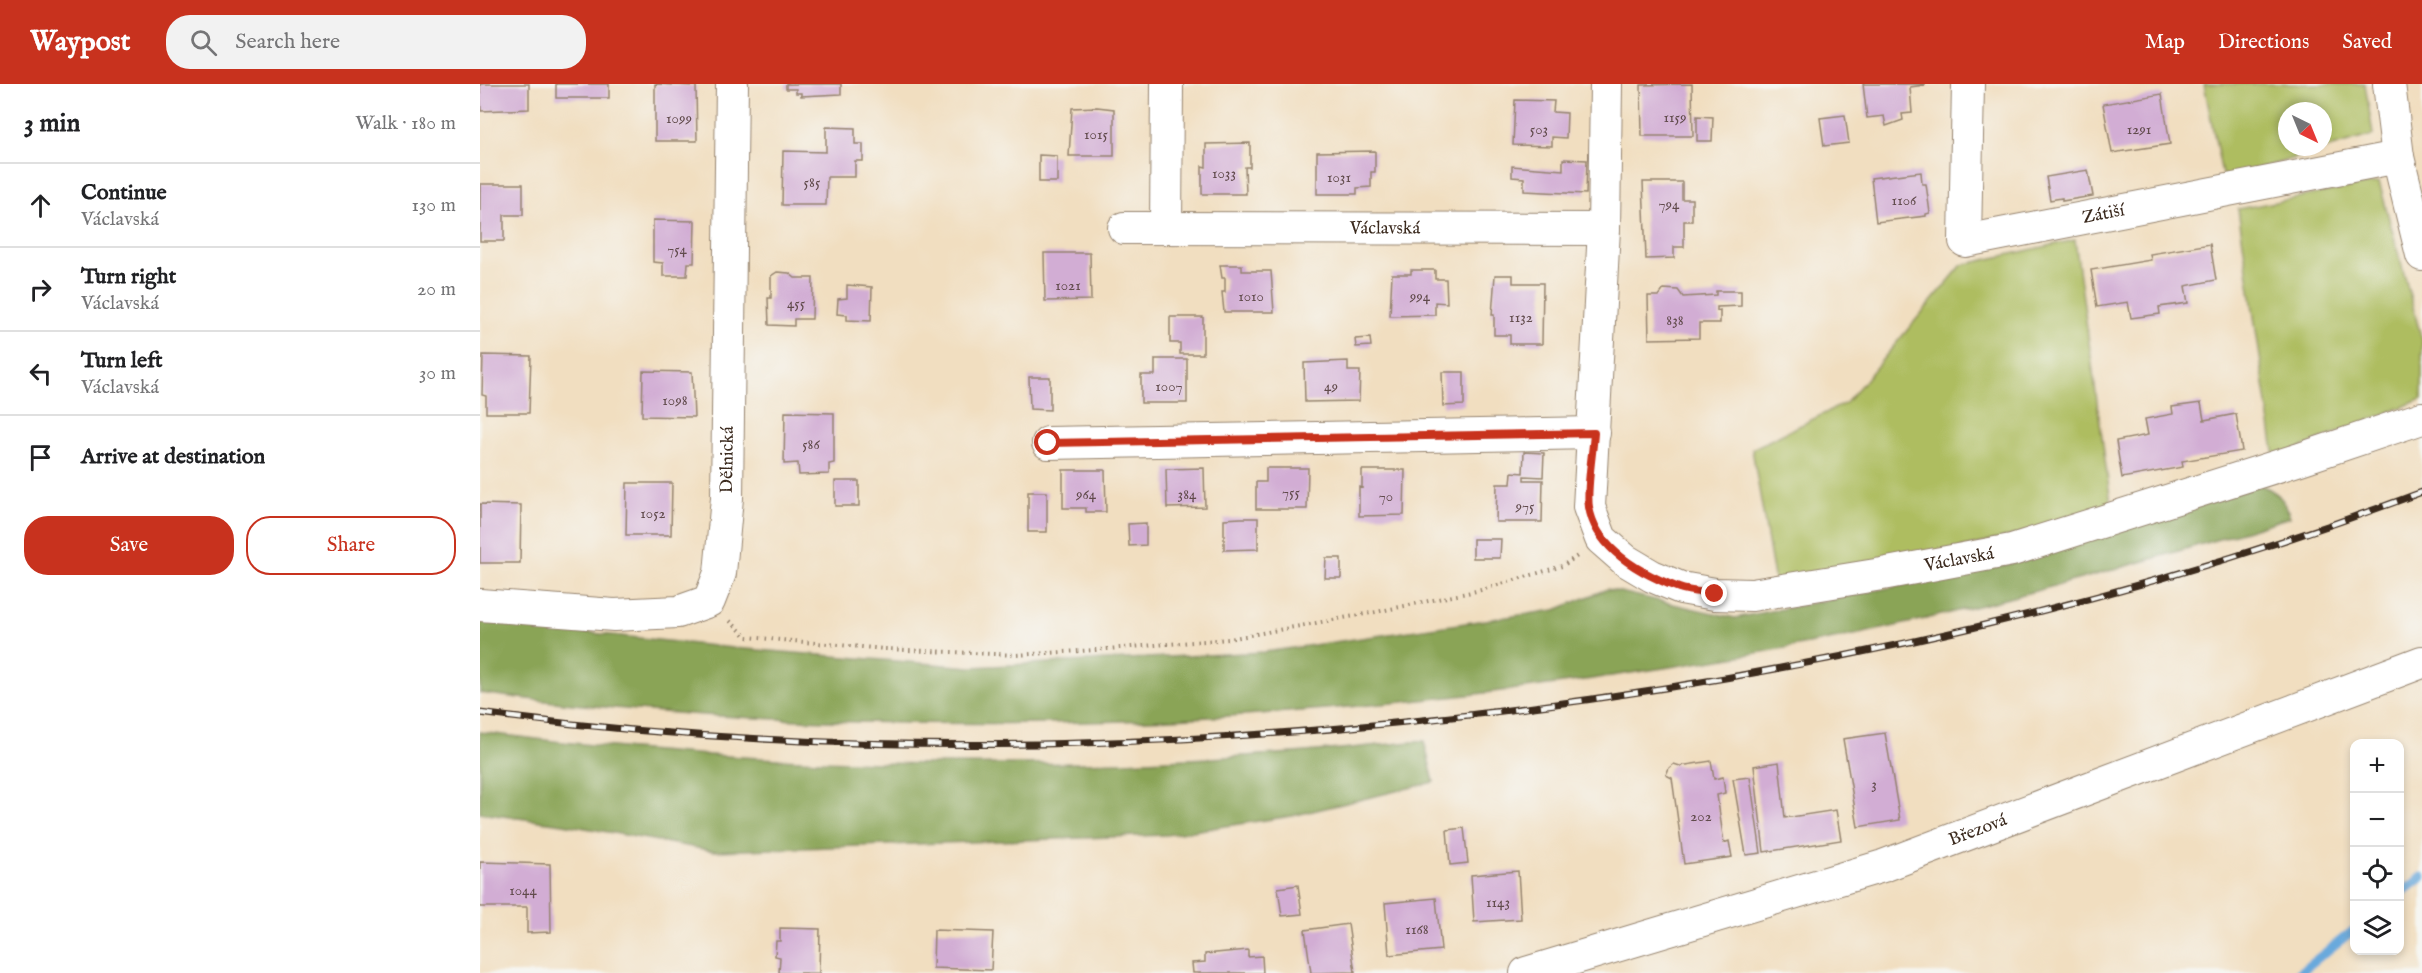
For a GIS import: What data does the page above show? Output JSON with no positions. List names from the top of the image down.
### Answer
{
  "streets": {
    "street": [
      "Zátiší",
      "Václavská",
      "Dělnická",
      "Březová"
    ]
  },
  "house_numbers": [
    "1159",
    "1099",
    "503",
    "1291",
    "1015",
    "1033",
    "1031",
    "585",
    "1106",
    "794",
    "754",
    "1021",
    "1010",
    "994",
    "455",
    "1132",
    "838",
    "1007",
    "49",
    "1098",
    "586",
    "755",
    "964",
    "384",
    "70",
    "975",
    "1052",
    "3",
    "202",
    "1044",
    "1143",
    "1168"
  ],
  "north": "bottom right",
  "page": {
    "header": "Waypost",
    "search": "Search here",
    "nav": ["Map", "Directions", "Saved"],
    "heading": ["3 min", "Walk · 180 m"],
    "list": [
      ["Continue", "Václavská", "130 m"],
      ["Turn right", "Václavská", "20 m"],
      ["Turn left", "Václavská", "30 m"],
      "Arrive at destination"
    ],
    "buttons": ["Save", "Share"],
    "map_buttons": ["+", "−"]
  }
}
